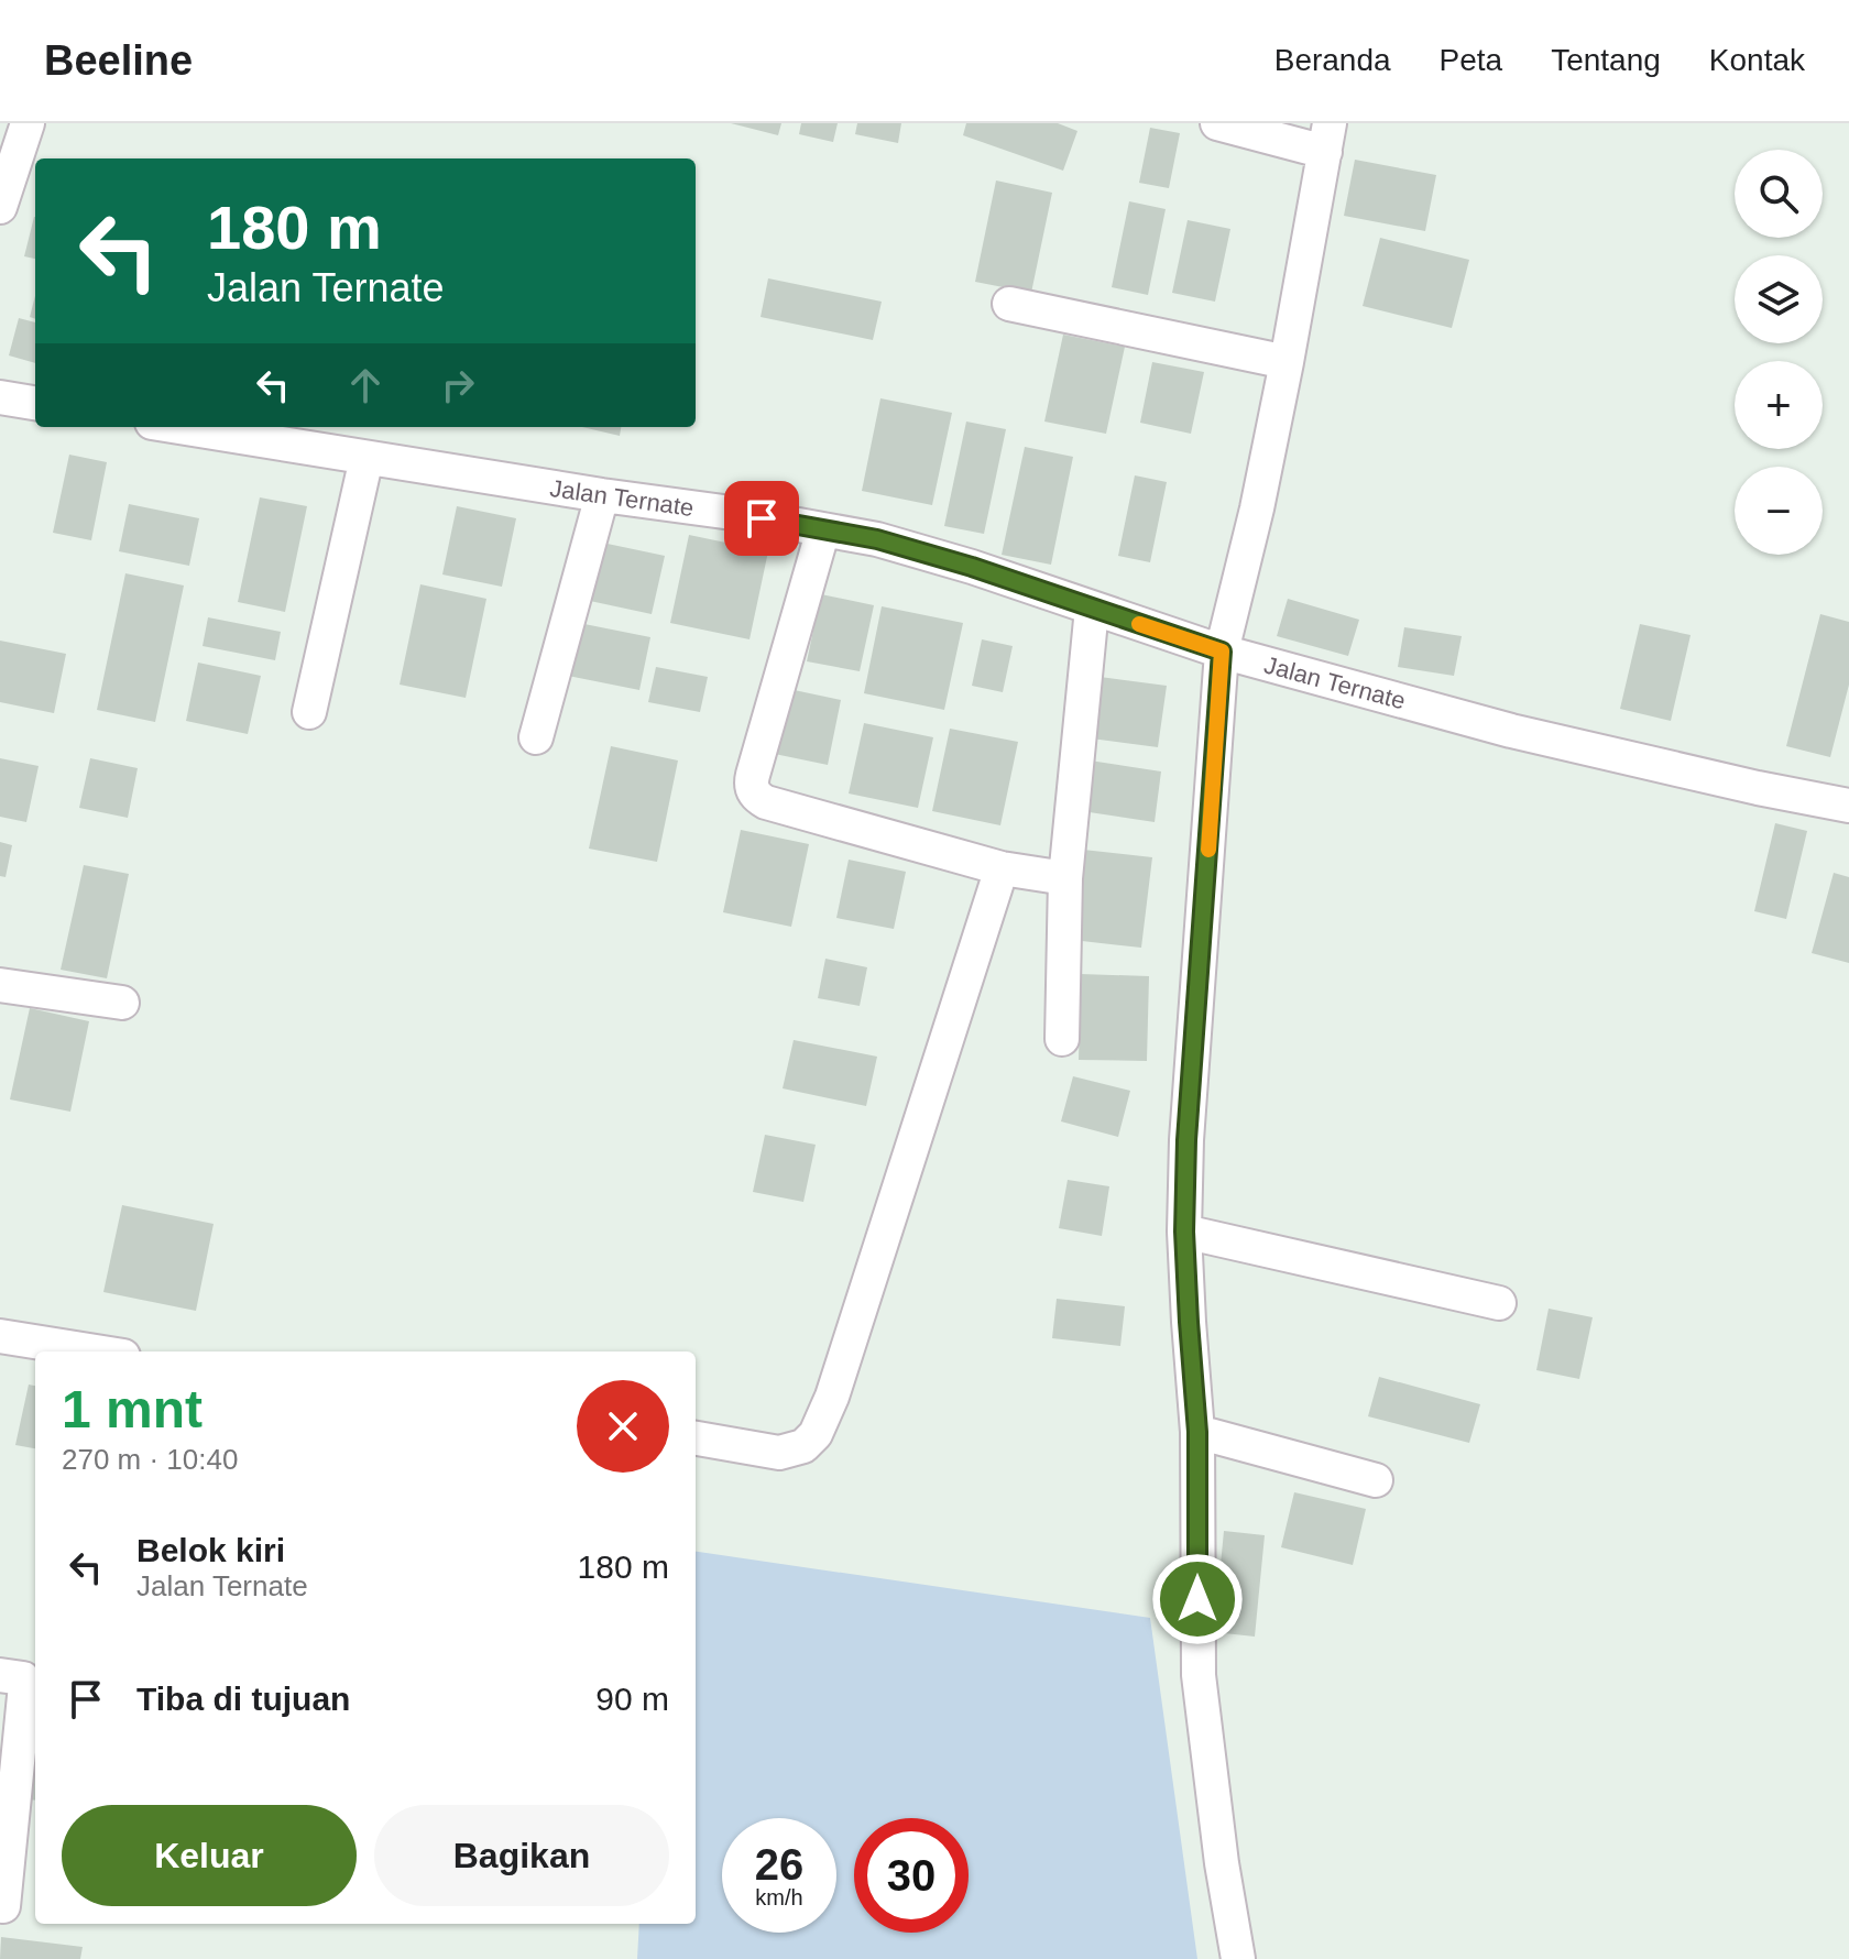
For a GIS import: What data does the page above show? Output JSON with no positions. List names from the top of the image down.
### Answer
{
  "streets": {
    "street": ["Jalan Ternate"]
  },
  "page": {
    "header": "Beeline",
    "nav": [
      "Beranda",
      "Peta",
      "Tentang",
      "Kontak"
    ],
    "map_buttons": ["+", "−"],
    "turn": ["180 m", "Jalan Ternate"],
    "heading": ["1 mnt", "270 m · 10:40"],
    "list": [
      {
        "name": "Belok kiri",
        "note": "Jalan Ternate",
        "value": "180 m"
      },
      {
        "name": "Tiba di tujuan",
        "value": "90 m"
      }
    ],
    "buttons": ["Keluar", "Bagikan"],
    "speed": "26 km/h",
    "limit": "30"
  }
}
